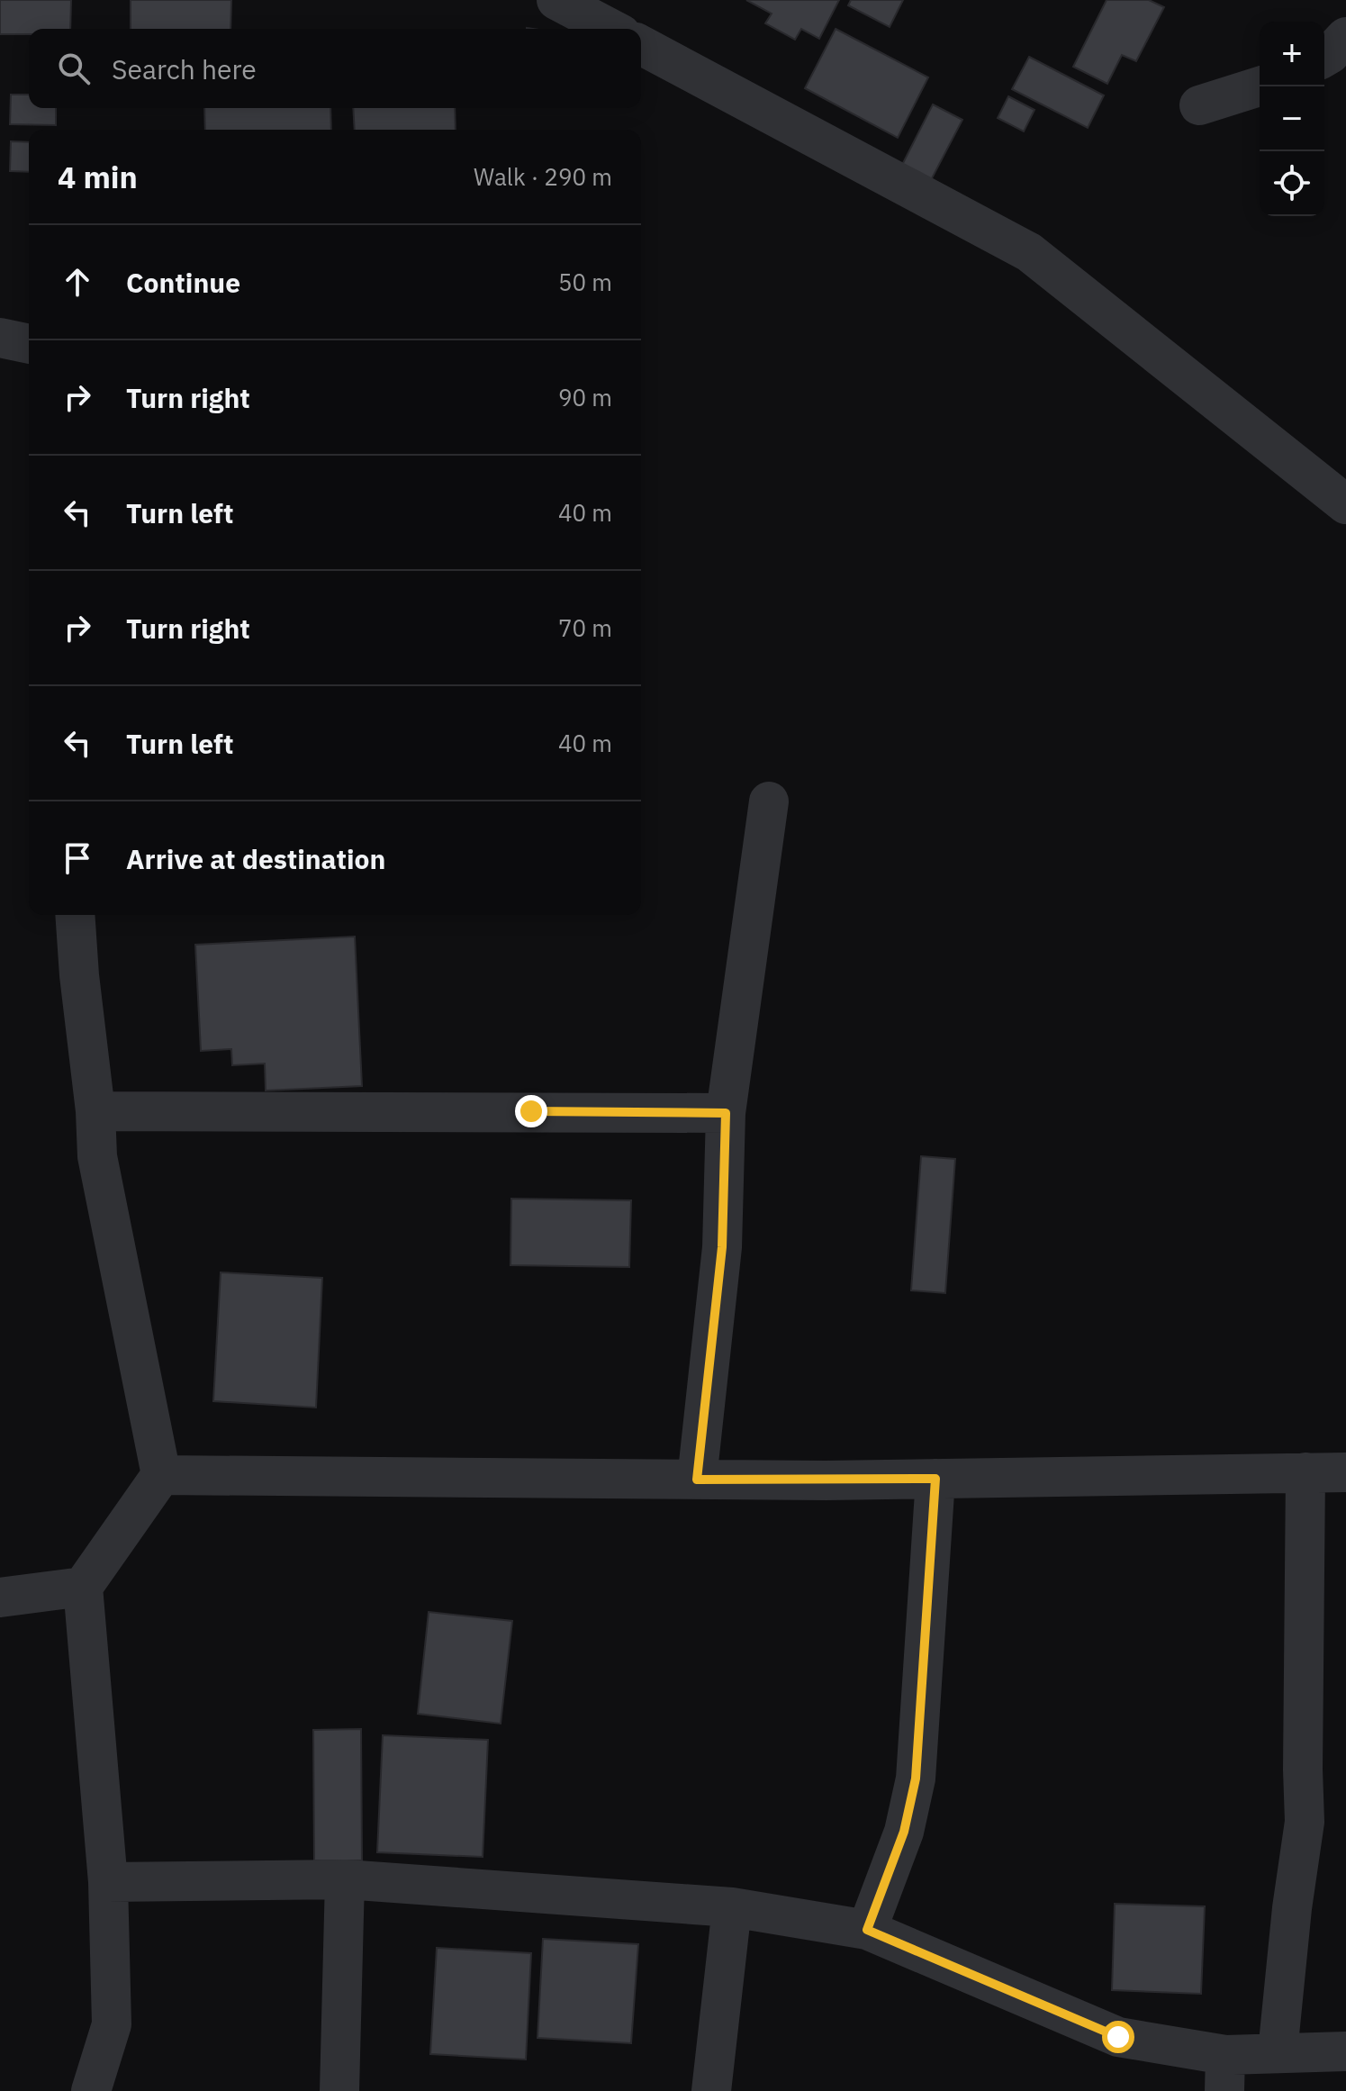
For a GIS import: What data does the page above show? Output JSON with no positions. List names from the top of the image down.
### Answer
{
  "page": {
    "map_buttons": ["+", "−"],
    "search": "Search here",
    "heading": ["4 min", "Walk · 290 m"],
    "list": [
      ["Continue", "50 m"],
      ["Turn right", "90 m"],
      ["Turn left", "40 m"],
      ["Turn right", "70 m"],
      ["Turn left", "40 m"],
      "Arrive at destination"
    ]
  }
}
